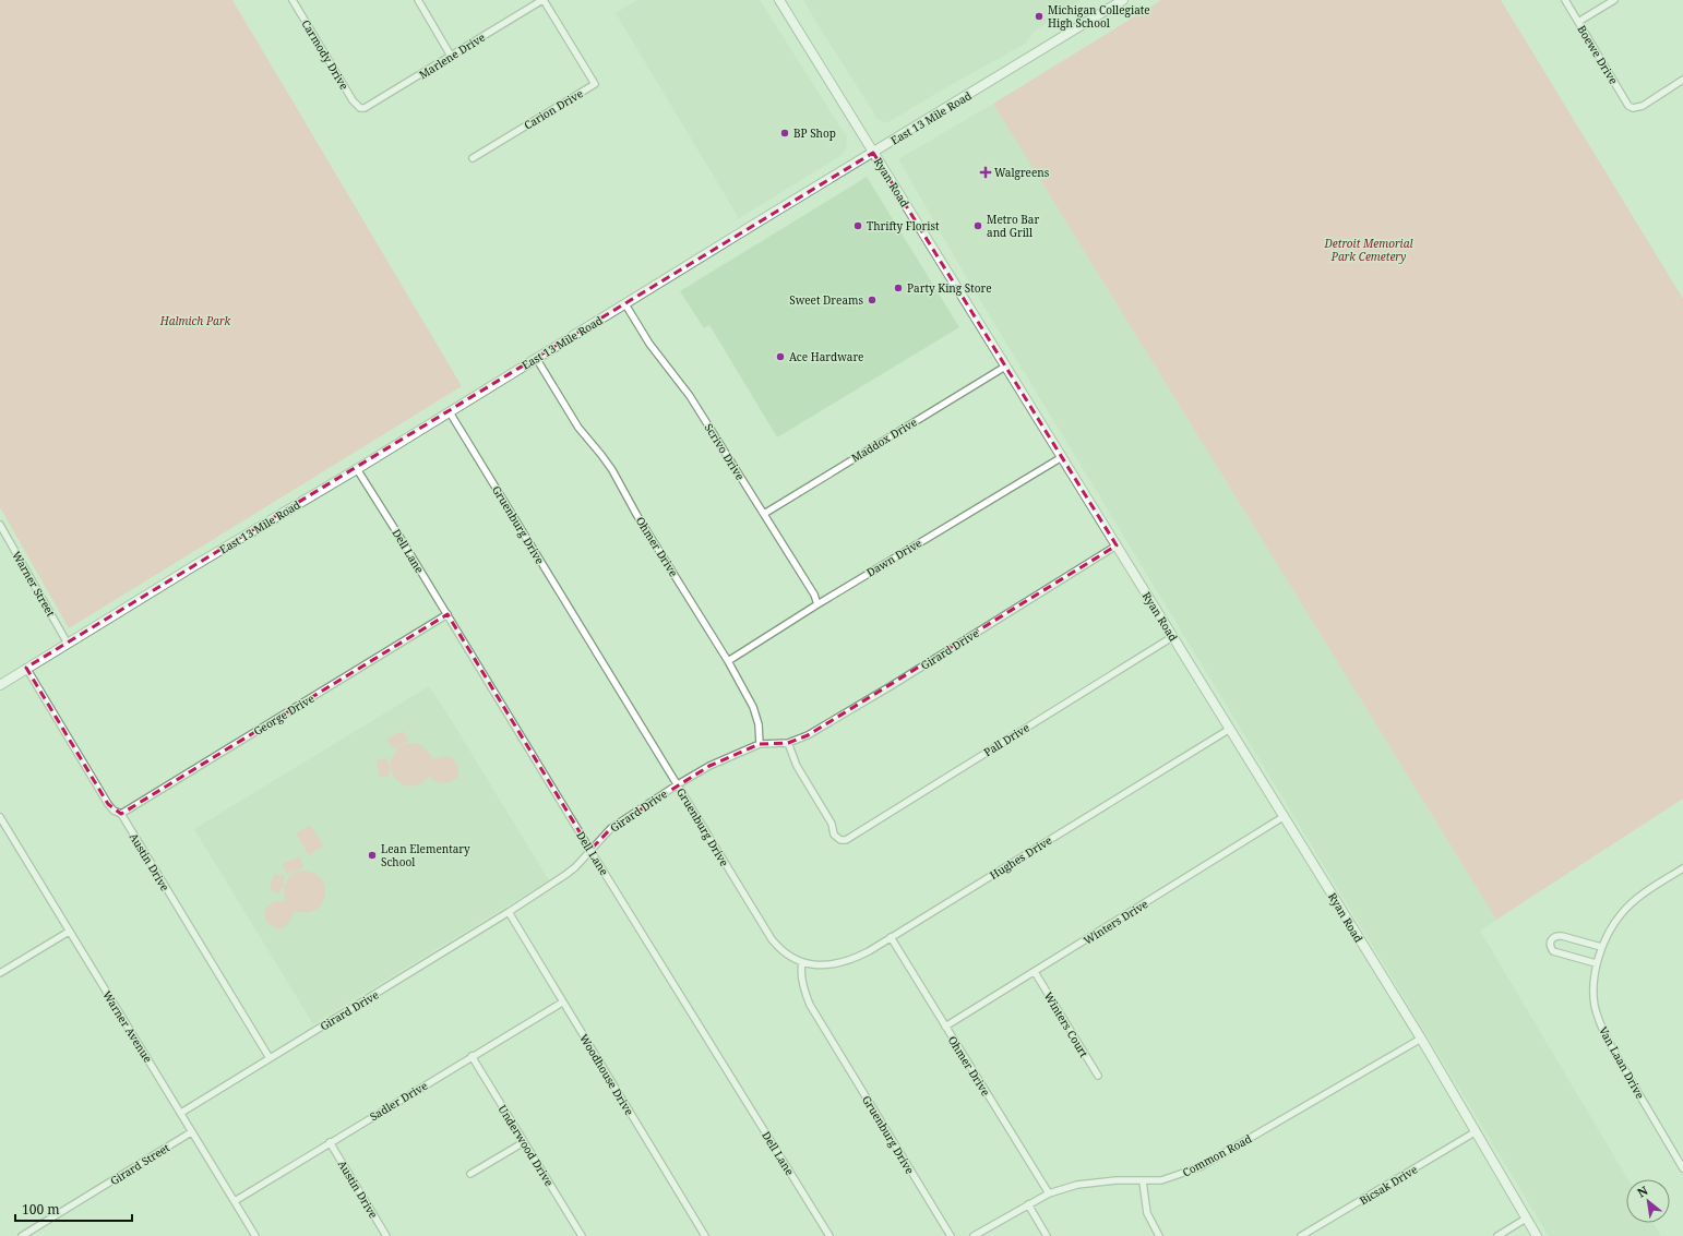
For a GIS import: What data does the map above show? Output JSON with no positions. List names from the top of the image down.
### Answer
{
  "streets": {
    "main road": ["East 13 Mile Road", "Ryan Road"],
    "street": [
      "Carmody Drive",
      "Boewe Drive",
      "Marlene Drive",
      "Carion Drive",
      "Maddox Drive",
      "Scrivo Drive",
      "Gruenburg Drive",
      "Ohmer Drive",
      "Dell Lane",
      "Dawn Drive",
      "Warner Street",
      "Girard Drive",
      "George Drive",
      "Pall Drive",
      "Hughes Drive",
      "Austin Drive",
      "Winters Drive",
      "Winters Court",
      "Warner Avenue",
      "Van Laan Drive",
      "Woodhouse Drive",
      "Sadler Drive",
      "Underwood Drive",
      "Common Road",
      "Girard Street",
      "Bicsak Drive"
    ]
  },
  "crossings": [
    ["Carmody Drive", "Marlene Drive"],
    ["Marlene Drive", "Carion Drive"],
    ["East 13 Mile Road", "Ryan Road"],
    ["East 13 Mile Road", "Scrivo Drive"],
    ["East 13 Mile Road", "Gruenburg Drive"],
    ["East 13 Mile Road", "Ohmer Drive"],
    ["East 13 Mile Road", "Dell Lane"],
    ["East 13 Mile Road", "Warner Street"],
    ["East 13 Mile Road", "Austin Drive"],
    ["Ryan Road", "Maddox Drive"],
    ["Ryan Road", "Dawn Drive"],
    ["Ryan Road", "Girard Drive"],
    ["Ryan Road", "Pall Drive"],
    ["Ryan Road", "Hughes Drive"],
    ["Ryan Road", "Winters Drive"],
    ["Ryan Road", "Common Road"],
    ["Ryan Road", "Bicsak Drive"],
    ["Maddox Drive", "Scrivo Drive"],
    ["Scrivo Drive", "Dawn Drive"],
    ["Gruenburg Drive", "Girard Drive"],
    ["Gruenburg Drive", "Hughes Drive"],
    ["Ohmer Drive", "Dawn Drive"],
    ["Ohmer Drive", "Girard Drive"],
    ["Ohmer Drive", "Hughes Drive"],
    ["Ohmer Drive", "Winters Drive"],
    ["Ohmer Drive", "Common Road"],
    ["Dell Lane", "Girard Drive"],
    ["Dell Lane", "George Drive"],
    ["Girard Drive", "Pall Drive"],
    ["Girard Drive", "Austin Drive"],
    ["Girard Drive", "Warner Avenue"],
    ["Girard Drive", "Woodhouse Drive"],
    ["George Drive", "Austin Drive"],
    ["Austin Drive", "Sadler Drive"],
    ["Winters Drive", "Winters Court"],
    ["Warner Avenue", "Sadler Drive"],
    ["Warner Avenue", "Girard Street"],
    ["Woodhouse Drive", "Sadler Drive"],
    ["Sadler Drive", "Underwood Drive"]
  ],
  "parks": ["Detroit Memorial Park Cemetery", "Halmich Park"],
  "places": {
    "other": [
      "Michigan Collegiate High School",
      "BP Shop",
      "Thrifty Florist",
      "Metro Bar and Grill",
      "Party King Store",
      "Sweet Dreams",
      "Ace Hardware",
      "Lean Elementary School"
    ],
    "health": ["Walgreens"]
  },
  "scale_bar": "100 m",
  "north": "top left"
}
